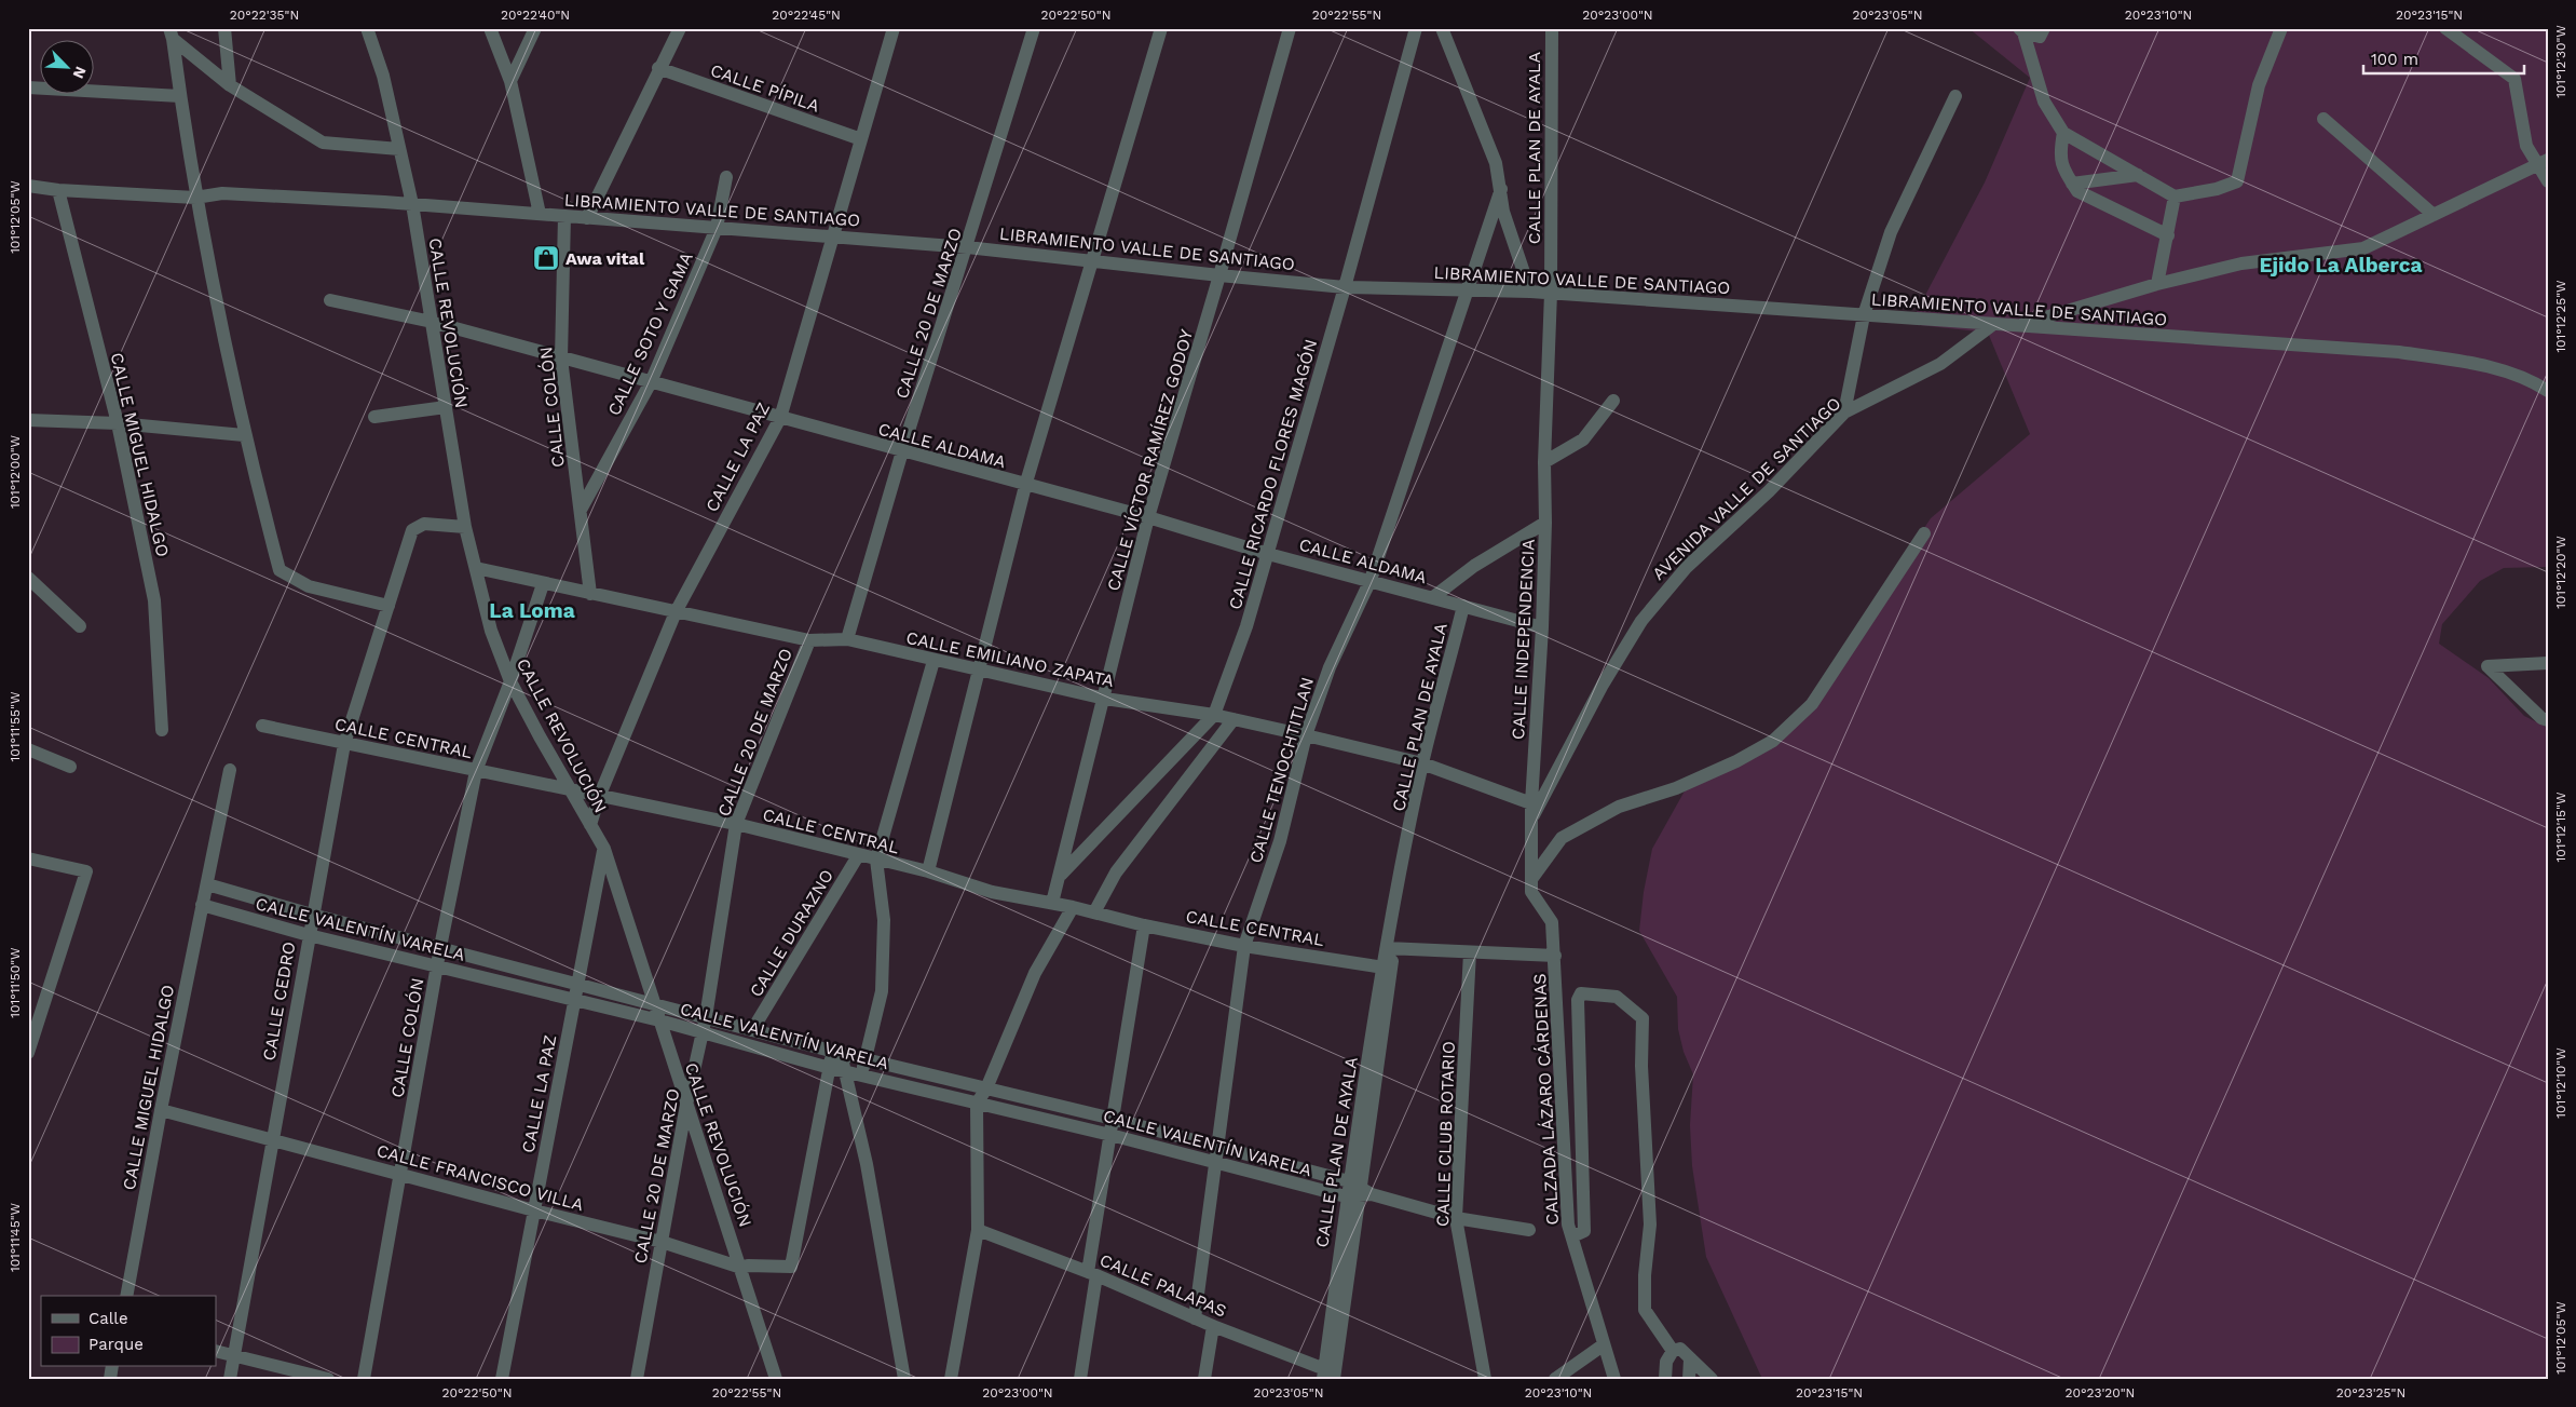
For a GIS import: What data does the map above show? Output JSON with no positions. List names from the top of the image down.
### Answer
{
  "streets": {
    "street": [
      "CALLE PÍPILA",
      "CALLE PLAN DE AYALA",
      "LIBRAMIENTO VALLE DE SANTIAGO",
      "CALLE 20 DE MARZO",
      "CALLE REVOLUCIÓN",
      "CALLE SOTO Y GAMA",
      "CALLE COLÓN",
      "CALLE ALDAMA",
      "CALLE MIGUEL HIDALGO",
      "CALLE LA PAZ",
      "CALLE VÍCTOR RAMÍREZ GODOY",
      "CALLE RICARDO FLORES MAGÓN",
      "AVENIDA VALLE DE SANTIAGO",
      "CALLE INDEPENDENCIA",
      "CALLE EMILIANO ZAPATA",
      "CALLE CENTRAL",
      "CALLE TENOCHTITLAN",
      "CALLE VALENTÍN VARELA",
      "CALLE DURAZNO",
      "CALLE CEDRO",
      "CALZADA LÁZARO CÁRDENAS",
      "CALLE CLUB ROTARIO",
      "CALLE FRANCISCO VILLA",
      "CALLE PALAPAS"
    ]
  },
  "crossings": [
    ["CALLE PÍPILA", "CALLE LA PAZ"],
    ["CALLE PLAN DE AYALA", "LIBRAMIENTO VALLE DE SANTIAGO"],
    ["CALLE PLAN DE AYALA", "CALLE ALDAMA"],
    ["CALLE PLAN DE AYALA", "CALLE INDEPENDENCIA"],
    ["CALLE PLAN DE AYALA", "CALLE EMILIANO ZAPATA"],
    ["CALLE PLAN DE AYALA", "CALLE CENTRAL"],
    ["CALLE PLAN DE AYALA", "CALLE VALENTÍN VARELA"],
    ["CALLE PLAN DE AYALA", "CALLE PALAPAS"],
    ["LIBRAMIENTO VALLE DE SANTIAGO", "CALLE 20 DE MARZO"],
    ["LIBRAMIENTO VALLE DE SANTIAGO", "CALLE REVOLUCIÓN"],
    ["LIBRAMIENTO VALLE DE SANTIAGO", "CALLE SOTO Y GAMA"],
    ["LIBRAMIENTO VALLE DE SANTIAGO", "CALLE COLÓN"],
    ["LIBRAMIENTO VALLE DE SANTIAGO", "CALLE MIGUEL HIDALGO"],
    ["LIBRAMIENTO VALLE DE SANTIAGO", "CALLE LA PAZ"],
    ["LIBRAMIENTO VALLE DE SANTIAGO", "CALLE VÍCTOR RAMÍREZ GODOY"],
    ["LIBRAMIENTO VALLE DE SANTIAGO", "CALLE RICARDO FLORES MAGÓN"],
    ["LIBRAMIENTO VALLE DE SANTIAGO", "AVENIDA VALLE DE SANTIAGO"],
    ["LIBRAMIENTO VALLE DE SANTIAGO", "CALLE TENOCHTITLAN"],
    ["CALLE 20 DE MARZO", "CALLE REVOLUCIÓN"],
    ["CALLE 20 DE MARZO", "CALLE ALDAMA"],
    ["CALLE 20 DE MARZO", "CALLE EMILIANO ZAPATA"],
    ["CALLE 20 DE MARZO", "CALLE CENTRAL"],
    ["CALLE 20 DE MARZO", "CALLE VALENTÍN VARELA"],
    ["CALLE 20 DE MARZO", "CALLE FRANCISCO VILLA"],
    ["CALLE REVOLUCIÓN", "CALLE COLÓN"],
    ["CALLE REVOLUCIÓN", "CALLE ALDAMA"],
    ["CALLE REVOLUCIÓN", "CALLE LA PAZ"],
    ["CALLE REVOLUCIÓN", "CALLE EMILIANO ZAPATA"],
    ["CALLE REVOLUCIÓN", "CALLE CENTRAL"],
    ["CALLE REVOLUCIÓN", "CALLE VALENTÍN VARELA"],
    ["CALLE REVOLUCIÓN", "CALLE CEDRO"],
    ["CALLE REVOLUCIÓN", "CALLE FRANCISCO VILLA"],
    ["CALLE SOTO Y GAMA", "CALLE COLÓN"],
    ["CALLE SOTO Y GAMA", "CALLE ALDAMA"],
    ["CALLE COLÓN", "CALLE ALDAMA"],
    ["CALLE COLÓN", "CALLE EMILIANO ZAPATA"],
    ["CALLE COLÓN", "CALLE CENTRAL"],
    ["CALLE COLÓN", "CALLE VALENTÍN VARELA"],
    ["CALLE COLÓN", "CALLE FRANCISCO VILLA"],
    ["CALLE ALDAMA", "CALLE LA PAZ"],
    ["CALLE ALDAMA", "CALLE VÍCTOR RAMÍREZ GODOY"],
    ["CALLE ALDAMA", "CALLE RICARDO FLORES MAGÓN"],
    ["CALLE ALDAMA", "CALLE INDEPENDENCIA"],
    ["CALLE ALDAMA", "CALLE TENOCHTITLAN"],
    ["CALLE MIGUEL HIDALGO", "CALLE VALENTÍN VARELA"],
    ["CALLE MIGUEL HIDALGO", "CALLE FRANCISCO VILLA"],
    ["CALLE LA PAZ", "CALLE EMILIANO ZAPATA"],
    ["CALLE LA PAZ", "CALLE CENTRAL"],
    ["CALLE LA PAZ", "CALLE VALENTÍN VARELA"],
    ["CALLE LA PAZ", "CALLE FRANCISCO VILLA"],
    ["CALLE VÍCTOR RAMÍREZ GODOY", "CALLE RICARDO FLORES MAGÓN"],
    ["CALLE VÍCTOR RAMÍREZ GODOY", "CALLE EMILIANO ZAPATA"],
    ["CALLE VÍCTOR RAMÍREZ GODOY", "CALLE CENTRAL"],
    ["CALLE RICARDO FLORES MAGÓN", "CALLE EMILIANO ZAPATA"],
    ["AVENIDA VALLE DE SANTIAGO", "CALLE INDEPENDENCIA"],
    ["AVENIDA VALLE DE SANTIAGO", "CALLE EMILIANO ZAPATA"],
    ["AVENIDA VALLE DE SANTIAGO", "CALZADA LÁZARO CÁRDENAS"],
    ["CALLE INDEPENDENCIA", "CALLE EMILIANO ZAPATA"],
    ["CALLE INDEPENDENCIA", "CALZADA LÁZARO CÁRDENAS"],
    ["CALLE EMILIANO ZAPATA", "CALLE TENOCHTITLAN"],
    ["CALLE EMILIANO ZAPATA", "CALZADA LÁZARO CÁRDENAS"],
    ["CALLE CENTRAL", "CALLE TENOCHTITLAN"],
    ["CALLE CENTRAL", "CALLE DURAZNO"],
    ["CALLE CENTRAL", "CALLE CEDRO"],
    ["CALLE TENOCHTITLAN", "CALLE VALENTÍN VARELA"],
    ["CALLE TENOCHTITLAN", "CALLE PALAPAS"],
    ["CALLE VALENTÍN VARELA", "CALLE DURAZNO"],
    ["CALLE VALENTÍN VARELA", "CALLE CEDRO"],
    ["CALLE VALENTÍN VARELA", "CALLE FRANCISCO VILLA"],
    ["CALLE CEDRO", "CALLE FRANCISCO VILLA"]
  ],
  "districts": ["Ejido La Alberca", "La Loma"],
  "places": {
    "shop": ["Awa vital"]
  },
  "legend": ["Calle", "Parque"],
  "scale_bar": "100 m",
  "north": "bottom right",
  "coordinates": [
    "20°22'35\"N",
    "20°22'40\"N",
    "20°22'45\"N",
    "20°22'50\"N",
    "20°22'55\"N",
    "20°23'00\"N",
    "20°23'05\"N",
    "20°23'10\"N",
    "20°23'15\"N",
    "101°12'30\"W",
    "101°12'05\"W",
    "101°12'25\"W",
    "101°12'00\"W",
    "101°12'20\"W",
    "101°11'55\"W",
    "101°12'15\"W",
    "101°11'50\"W",
    "101°12'10\"W",
    "101°11'45\"W",
    "20°23'20\"N",
    "20°23'25\"N"
  ]
}
